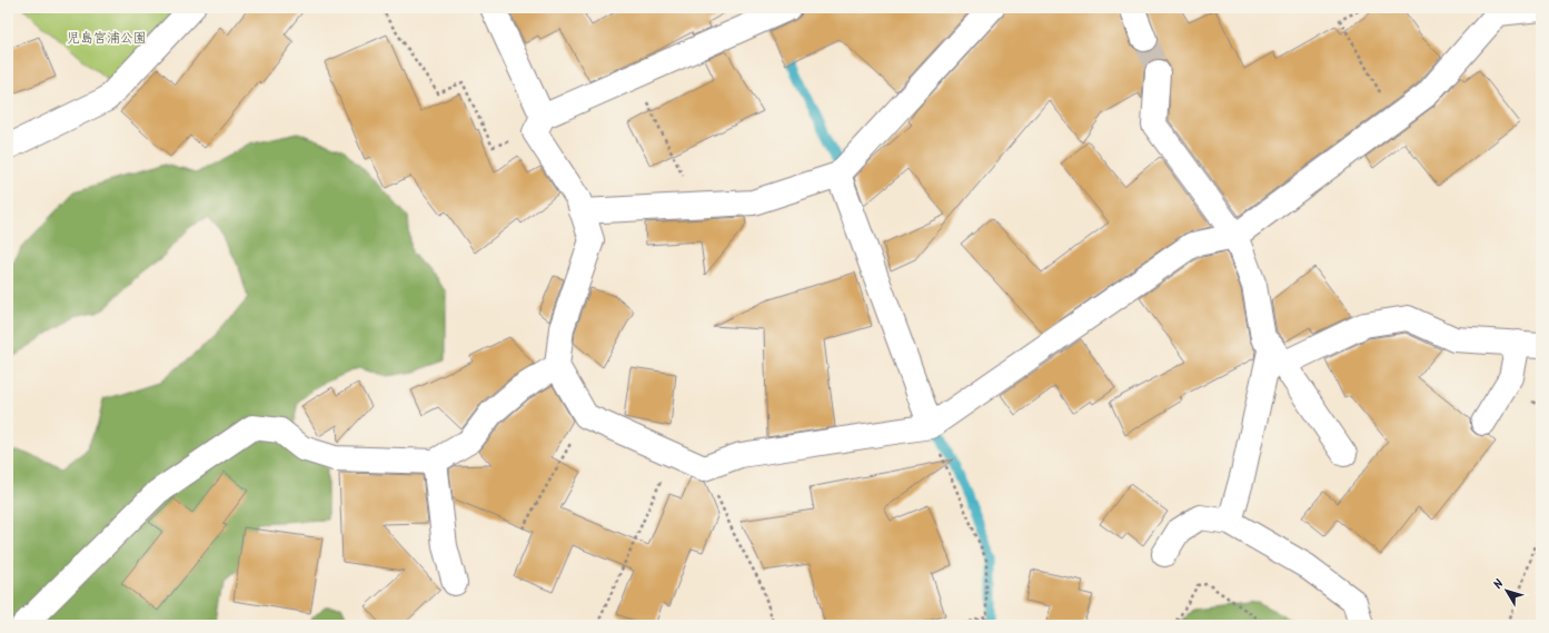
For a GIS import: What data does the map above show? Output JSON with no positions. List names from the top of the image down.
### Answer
{
  "parks": ["児島宮浦公園"],
  "north": "top left"
}
